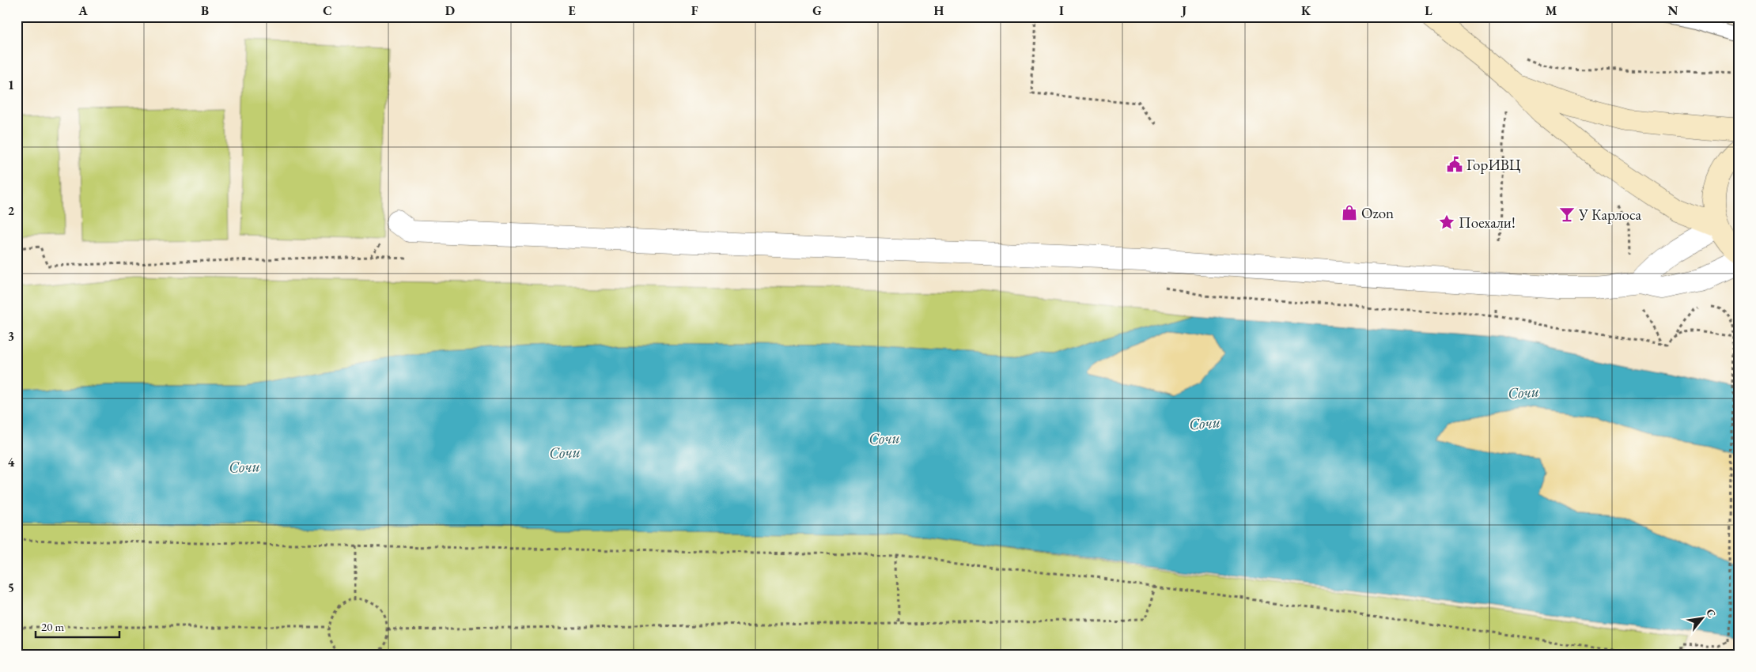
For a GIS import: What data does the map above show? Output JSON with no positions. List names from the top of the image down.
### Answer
{
  "water": ["Сочи"],
  "places": {
    "public building": ["ГорИВЦ"],
    "shop": ["Ozon"],
    "bar": ["У Карлоса"],
    "place": ["Поехали!"]
  },
  "scale_bar": "20 m",
  "north": "top right",
  "grid": {
    "columns": [
      "A",
      "B",
      "C",
      "D",
      "E",
      "F",
      "G",
      "H",
      "I",
      "J",
      "K",
      "L",
      "M",
      "N"
    ],
    "rows": [
      "1",
      "2",
      "3",
      "4",
      "5"
    ]
  }
}
